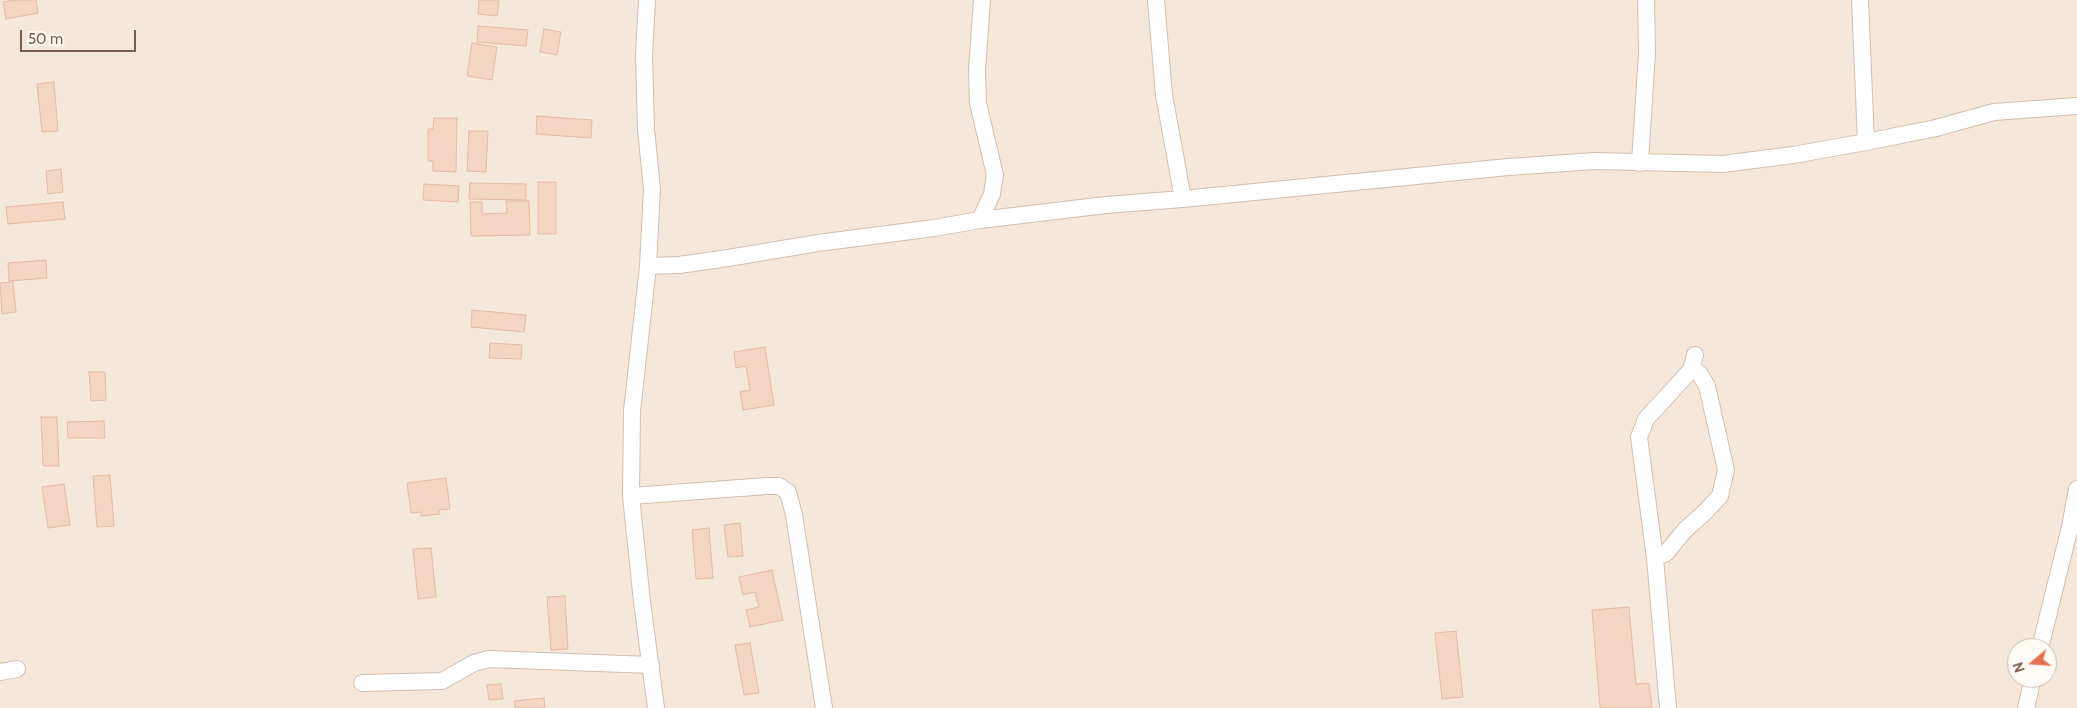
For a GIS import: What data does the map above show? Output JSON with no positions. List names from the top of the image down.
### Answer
{
  "scale_bar": "50 m",
  "north": "left"
}
